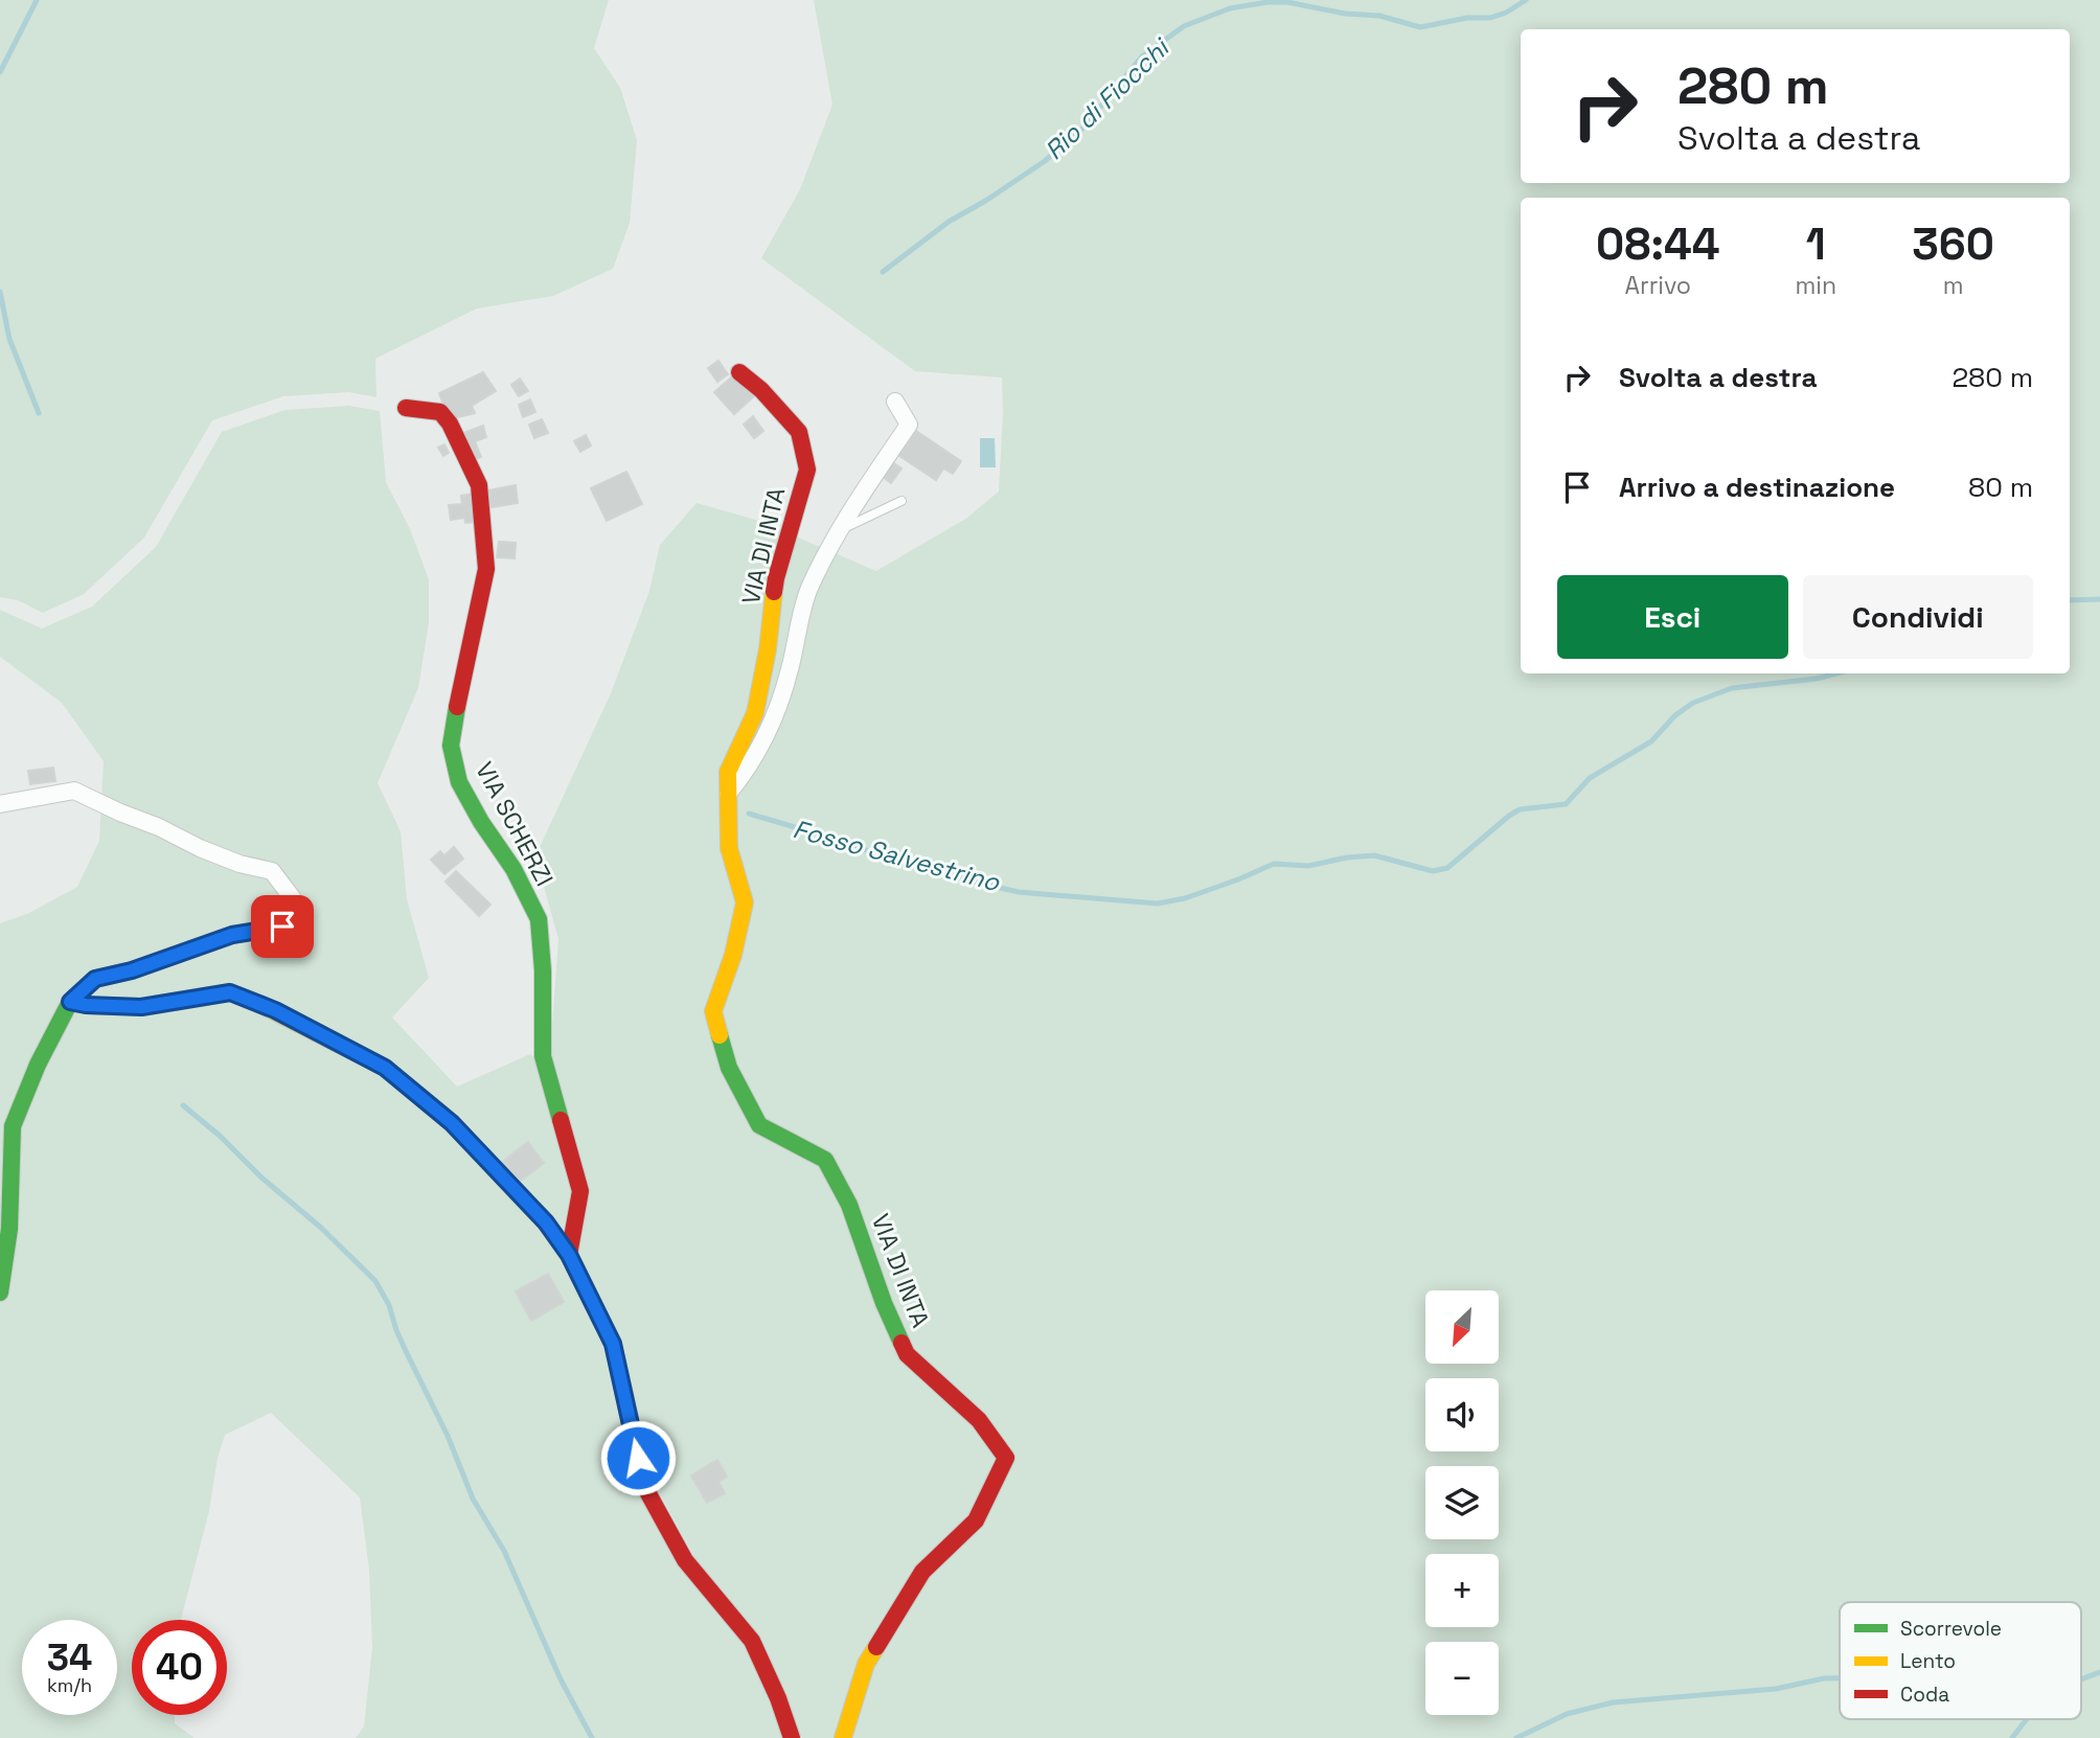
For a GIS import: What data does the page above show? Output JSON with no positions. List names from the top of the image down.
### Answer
{
  "streets": {
    "street": ["VIA DI INTA", "VIA SCHERZI"]
  },
  "water": ["Rio di Fiocchi", "Fosso Salvestrino"],
  "legend": ["Scorrevole", "Lento", "Coda"],
  "north": "bottom left",
  "page": {
    "turn": ["280 m", "Svolta a destra"],
    "eta": [
      "08:44",
      "Arrivo",
      "1",
      "min",
      "360",
      "m"
    ],
    "list": [
      {
        "name": "Svolta a destra",
        "value": "280 m"
      },
      {
        "name": "Arrivo a destinazione",
        "value": "80 m"
      }
    ],
    "buttons": ["Esci", "Condividi"],
    "map_buttons": ["+", "−"],
    "speed": "34 km/h",
    "limit": "40"
  }
}
